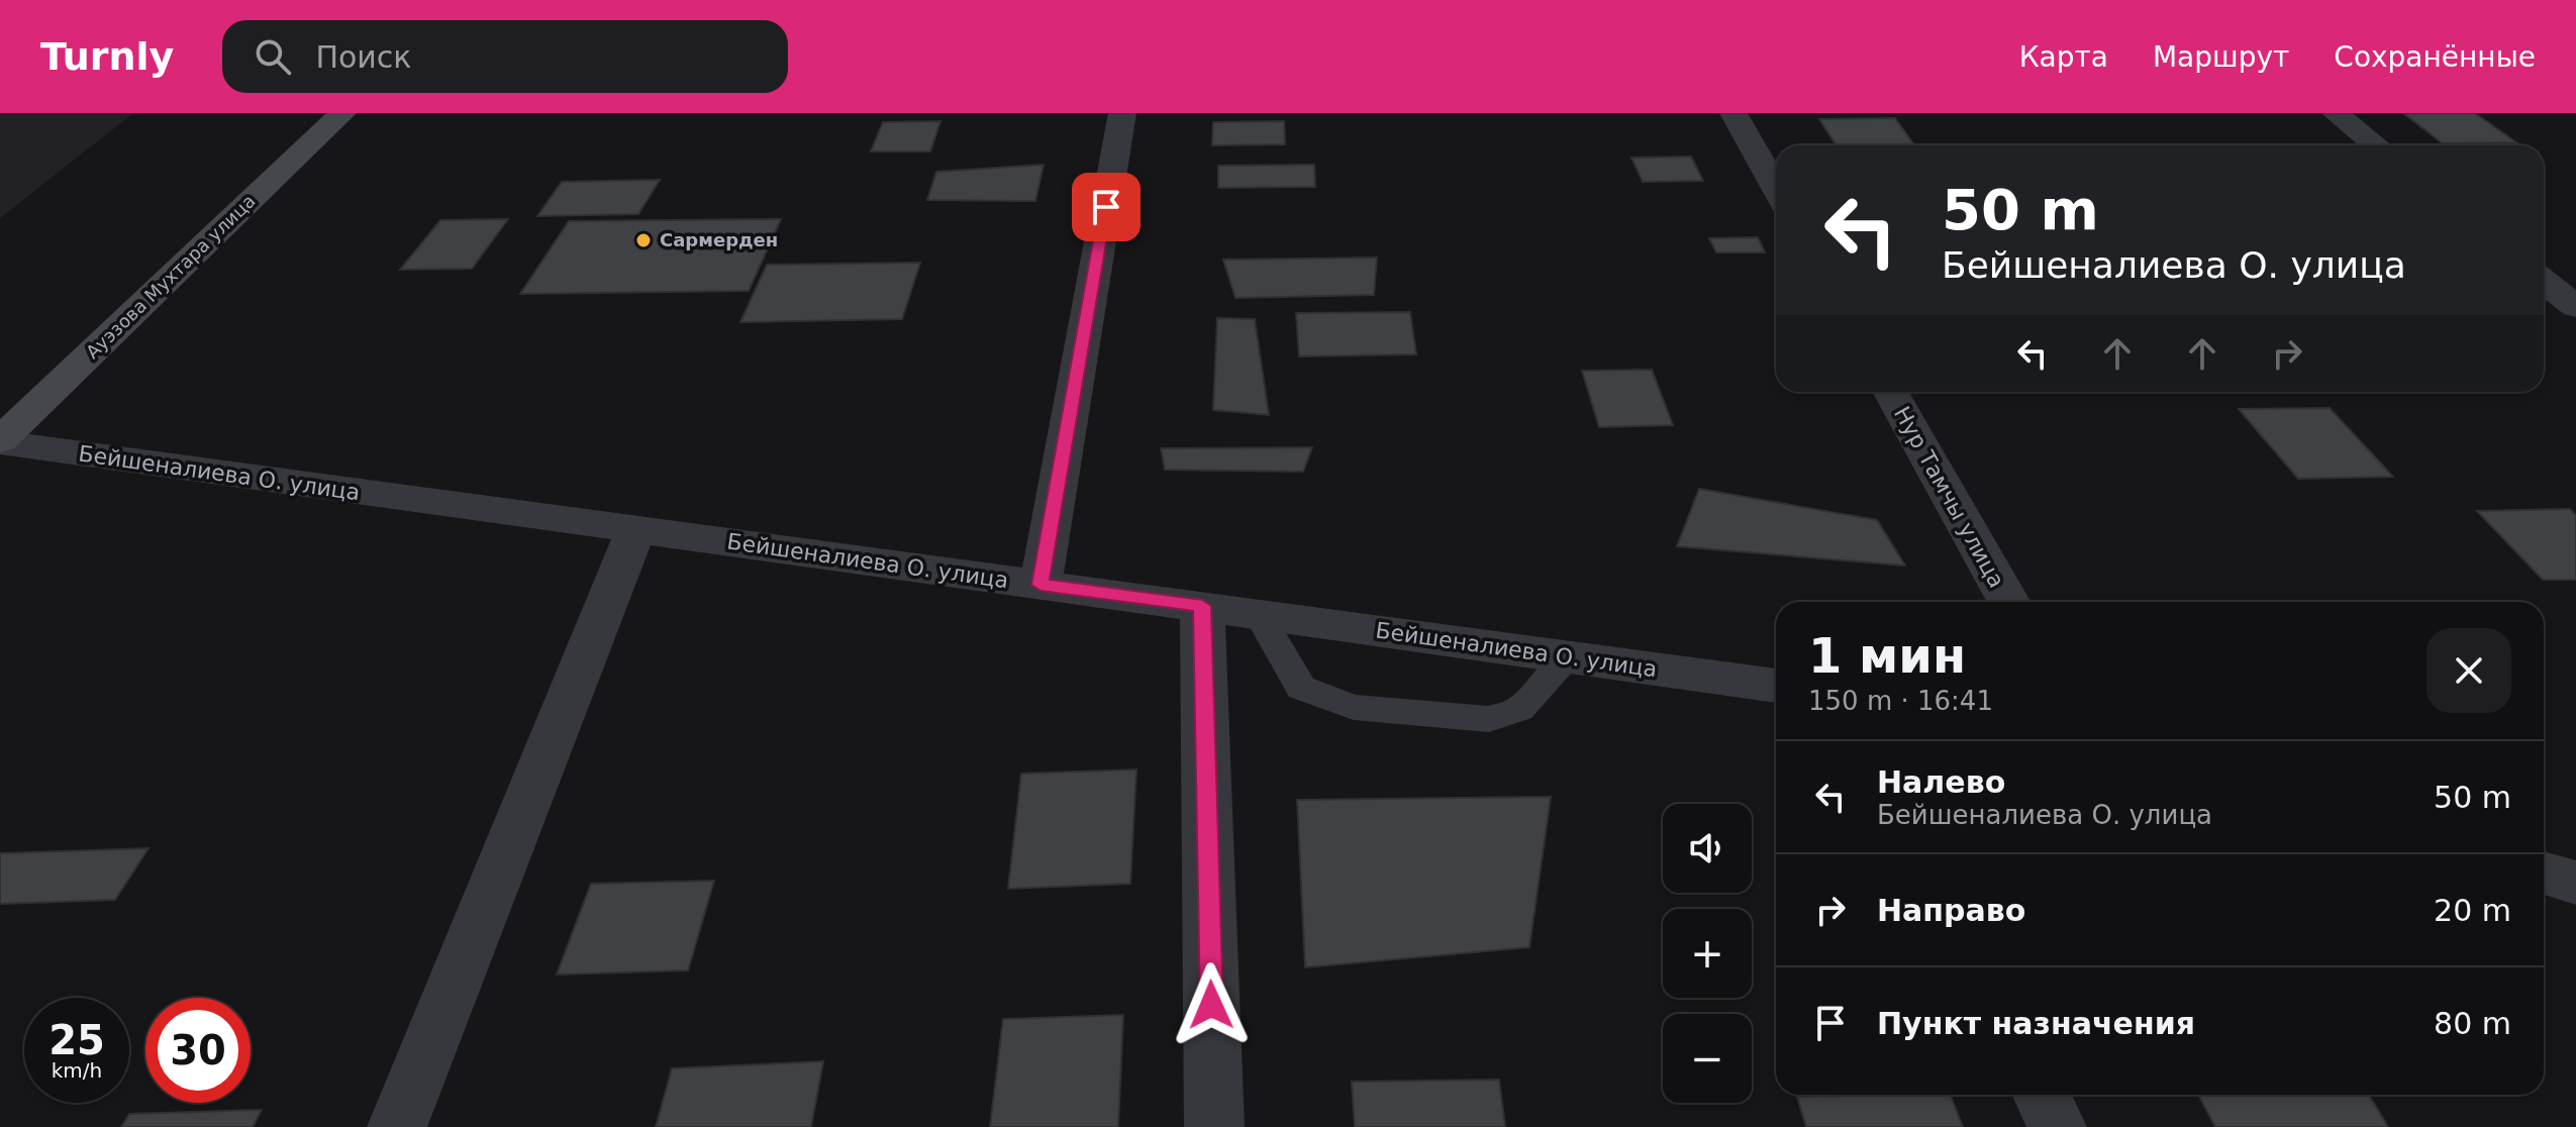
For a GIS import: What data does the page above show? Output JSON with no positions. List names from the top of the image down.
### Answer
{
  "streets": {
    "main road": ["Ауэзова Мухтара улица"],
    "street": ["Бейшеналиева О. улица", "Нур Тамчы улица"]
  },
  "crossings": [
    ["Ауэзова Мухтара улица", "Бейшеналиева О. улица"]
  ],
  "places": ["Сармерден"],
  "page": {
    "header": "Turnly",
    "search": "Поиск",
    "nav": ["Карта", "Маршрут", "Сохранённые"],
    "turn": ["50 m", "Бейшеналиева О. улица"],
    "heading": ["1 мин", "150 m · 16:41"],
    "list": [
      {
        "name": "Налево",
        "note": "Бейшеналиева О. улица",
        "value": "50 m"
      },
      {
        "name": "Направо",
        "value": "20 m"
      },
      {
        "name": "Пункт назначения",
        "value": "80 m"
      }
    ],
    "map_buttons": ["+", "−"],
    "speed": "25 km/h",
    "limit": "30"
  }
}
